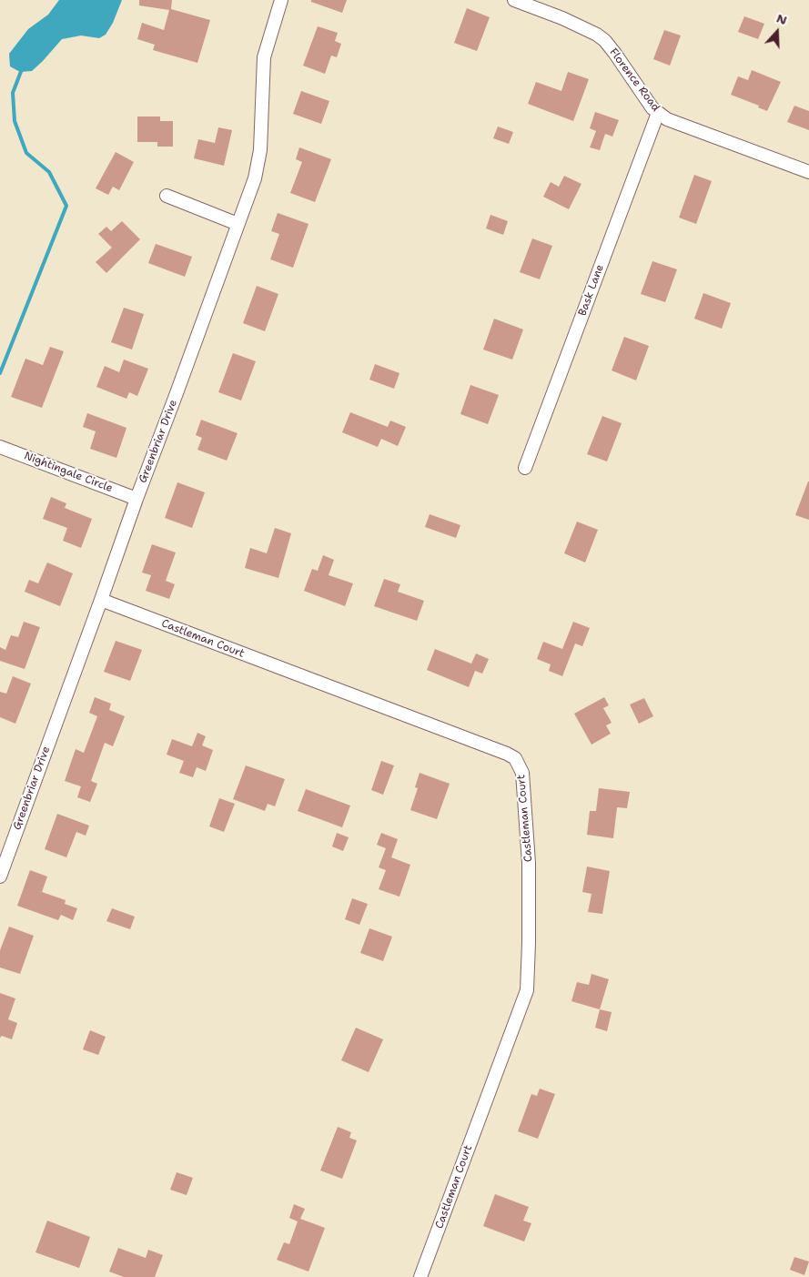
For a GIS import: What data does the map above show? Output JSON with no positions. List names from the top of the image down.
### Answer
{
  "streets": {
    "street": [
      "Florence Road",
      "Bask Lane",
      "Greenbriar Drive",
      "Nightingale Circle",
      "Castleman Court"
    ]
  },
  "crossings": [
    ["Florence Road", "Bask Lane"],
    ["Greenbriar Drive", "Nightingale Circle"],
    ["Greenbriar Drive", "Castleman Court"]
  ],
  "north": "top"
}
